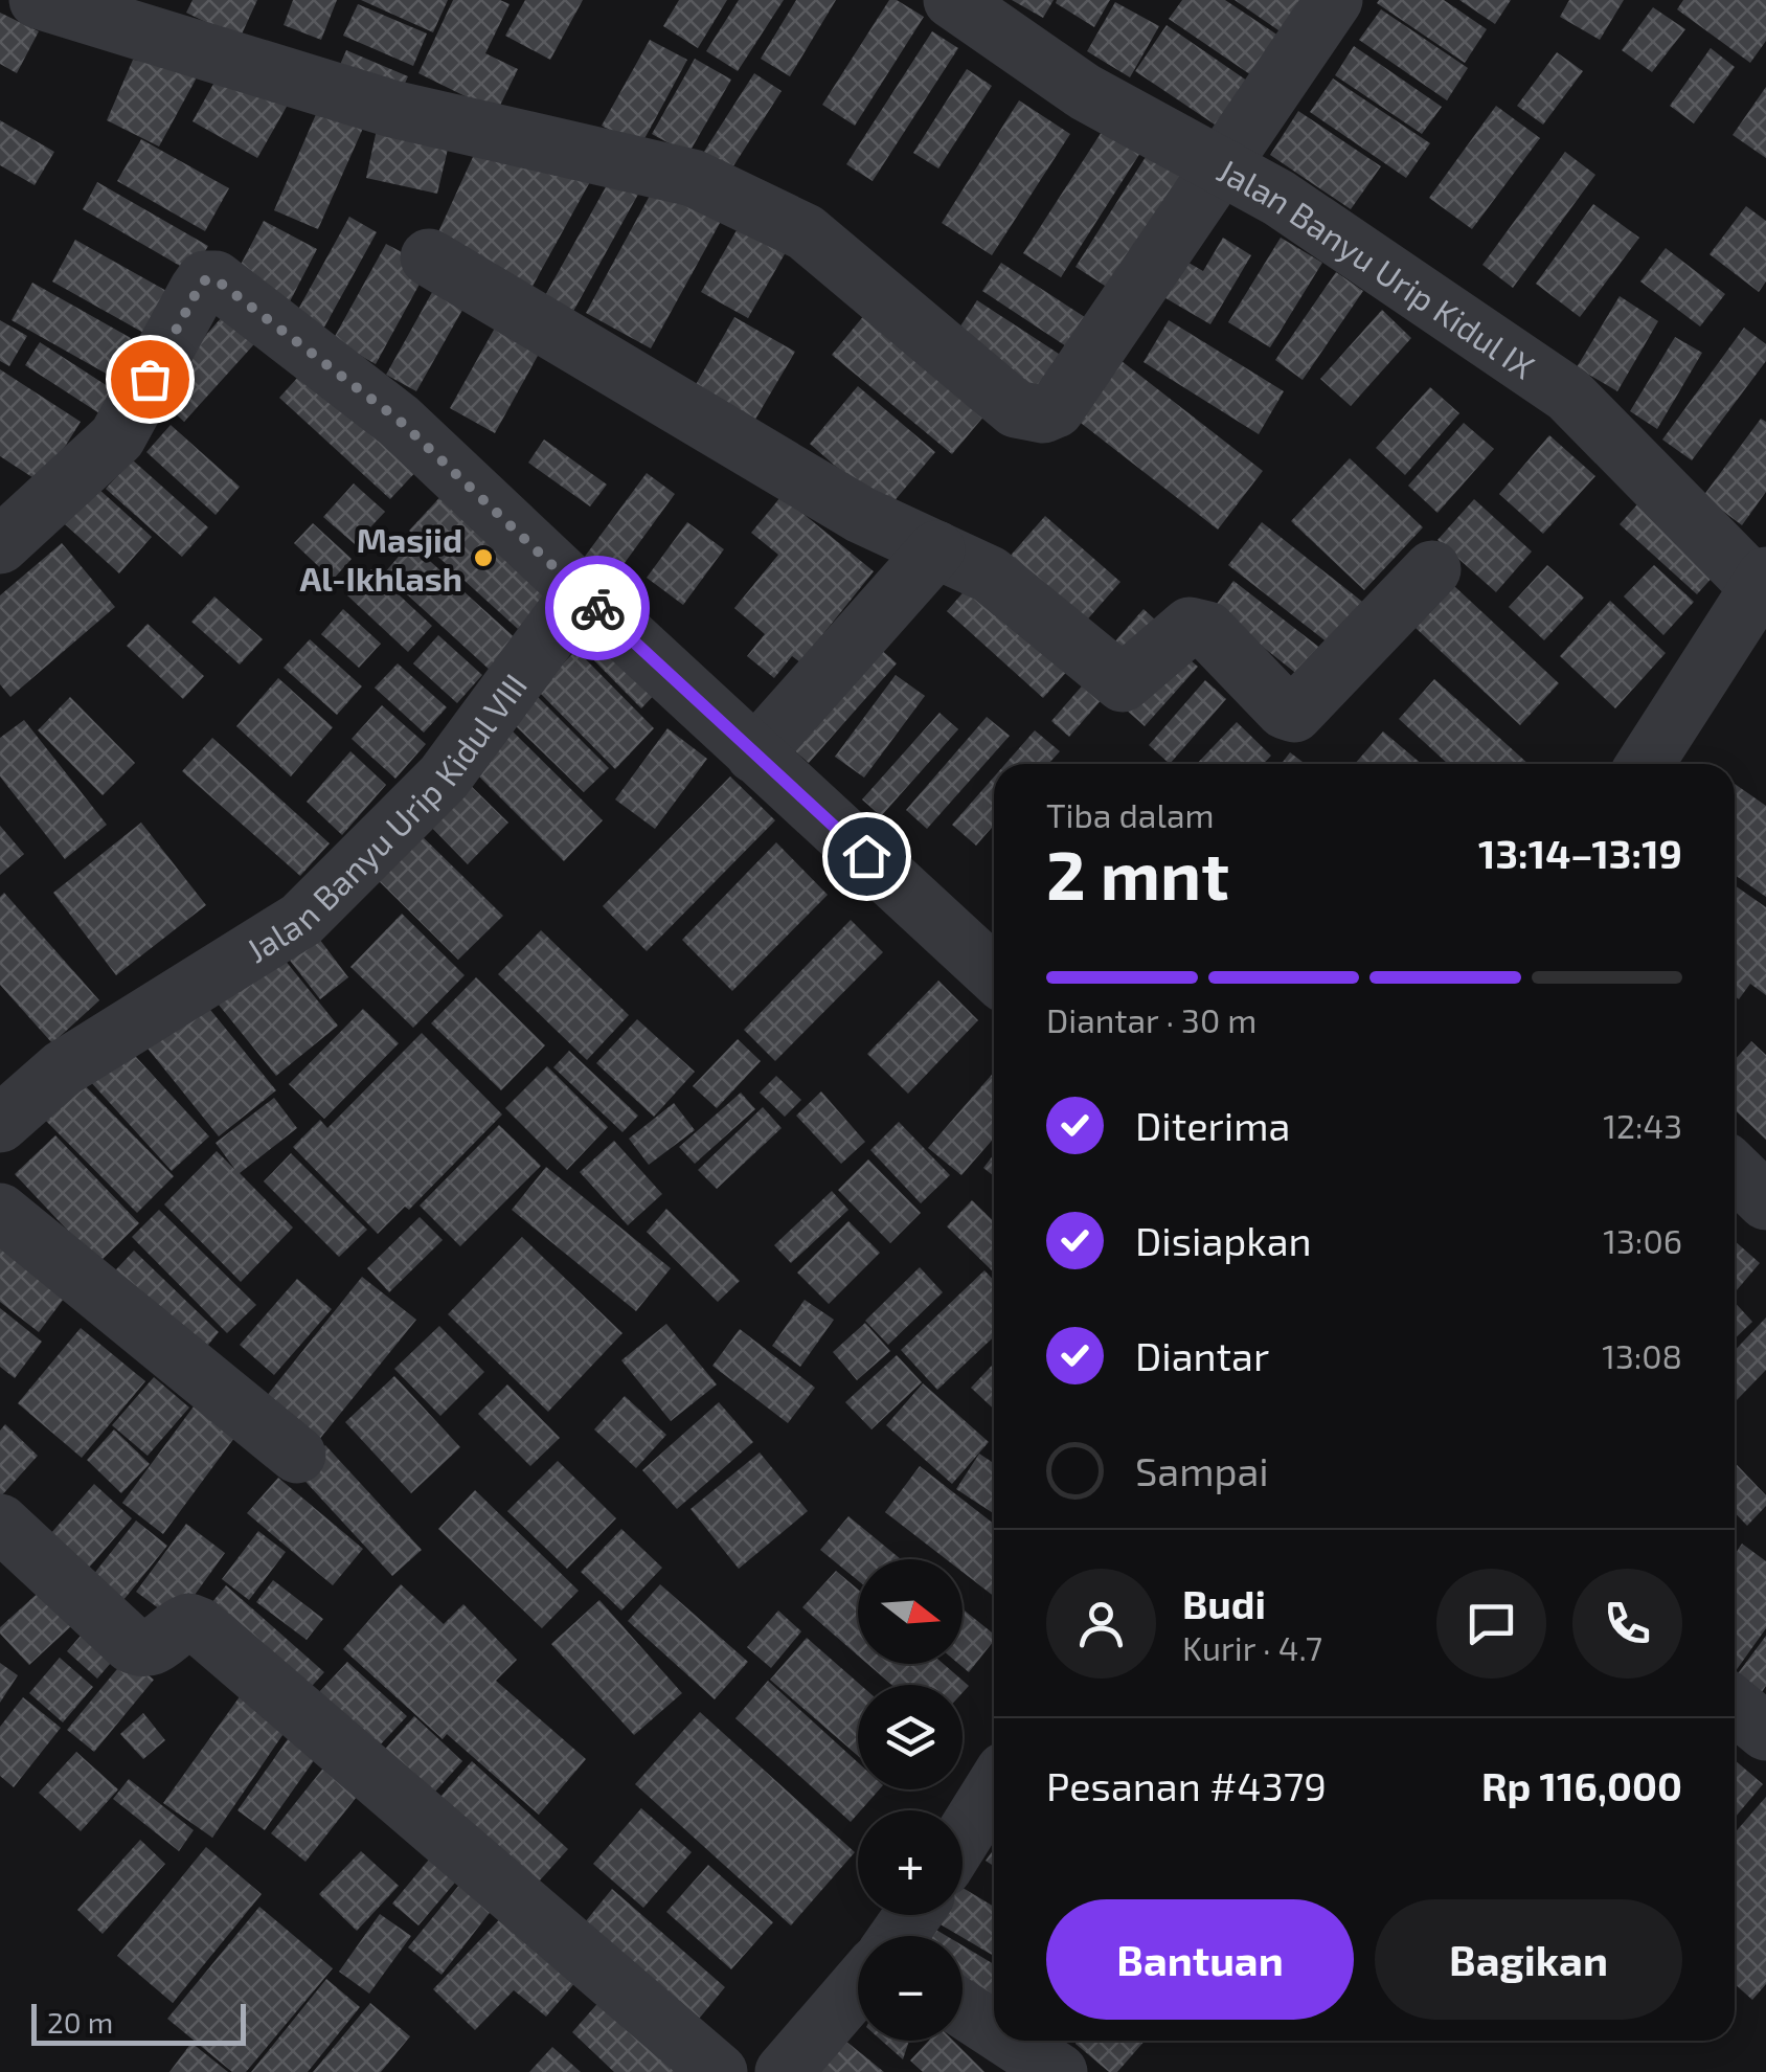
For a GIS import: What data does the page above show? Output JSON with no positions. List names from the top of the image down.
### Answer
{
  "streets": {
    "street": ["Jalan Banyu Urip Kidul IX", "Jalan Banyu Urip Kidul VIII"]
  },
  "places": ["Masjid Al-Ikhlash"],
  "scale_bar": "20 m",
  "north": "right",
  "page": {
    "heading": ["2 mnt", "Tiba dalam", "13:14–13:19"],
    "panel": [
      "Budi",
      "Kurir · 4.7",
      "Pesanan #4379",
      "Rp 116,000"
    ],
    "bar": "Diantar · 30 m",
    "list": [
      ["Diterima", "12:43"],
      ["Disiapkan", "13:06"],
      ["Diantar", "13:08"],
      "Sampai"
    ],
    "map_buttons": ["+", "−"],
    "buttons": ["Bantuan", "Bagikan"],
    "scale": "20 m"
  }
}
